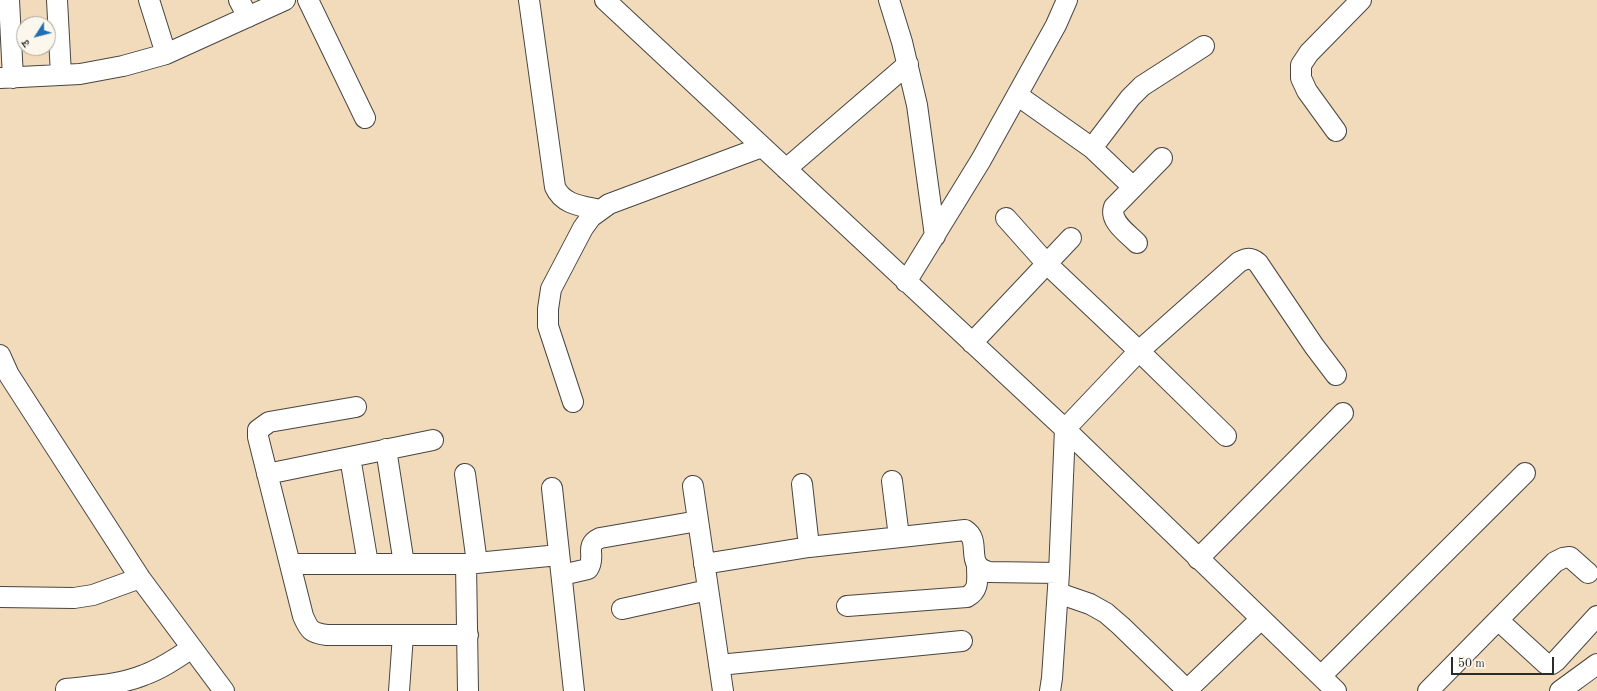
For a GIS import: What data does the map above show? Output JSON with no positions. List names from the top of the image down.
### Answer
{
  "scale_bar": "50 m",
  "north": "bottom left"
}
